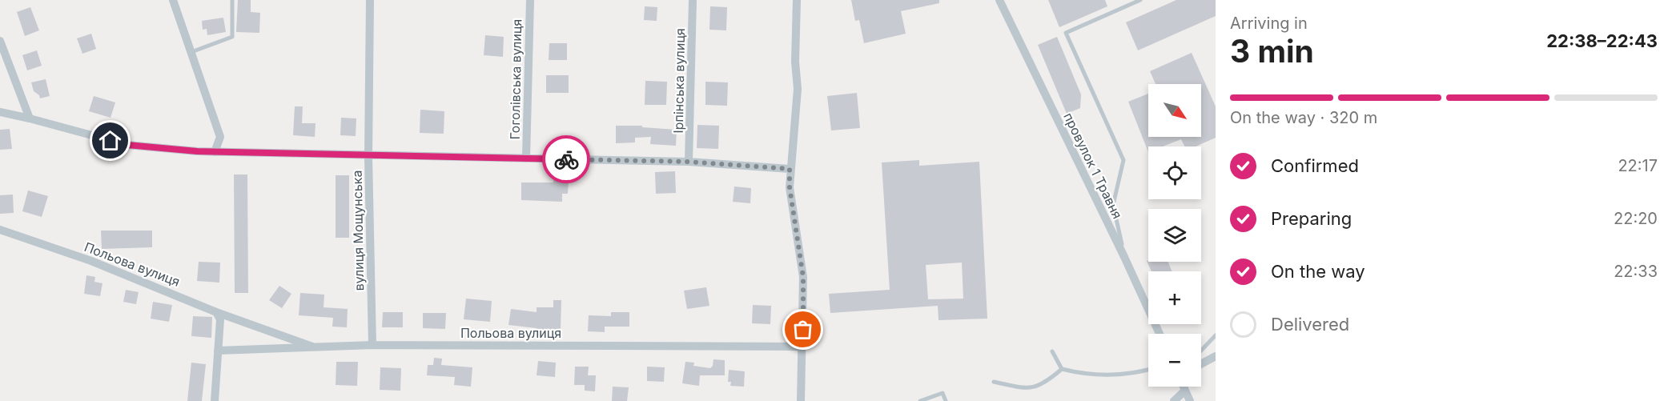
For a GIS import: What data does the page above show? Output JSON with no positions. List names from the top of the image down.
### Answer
{
  "streets": {
    "street": [
      "Гоголівська вулиця",
      "Ірпінська вулиця",
      "провулок 1 Травня",
      "вулиця Мощунська",
      "Польова вулиця"
    ]
  },
  "crossings": [
    ["вулиця Мощунська", "Польова вулиця"]
  ],
  "north": "bottom right",
  "page": {
    "heading": ["3 min", "Arriving in", "22:38–22:43"],
    "bar": "On the way · 320 m",
    "map_buttons": ["+", "−"],
    "list": [
      ["Confirmed", "22:17"],
      ["Preparing", "22:20"],
      ["On the way", "22:33"],
      "Delivered"
    ]
  }
}
